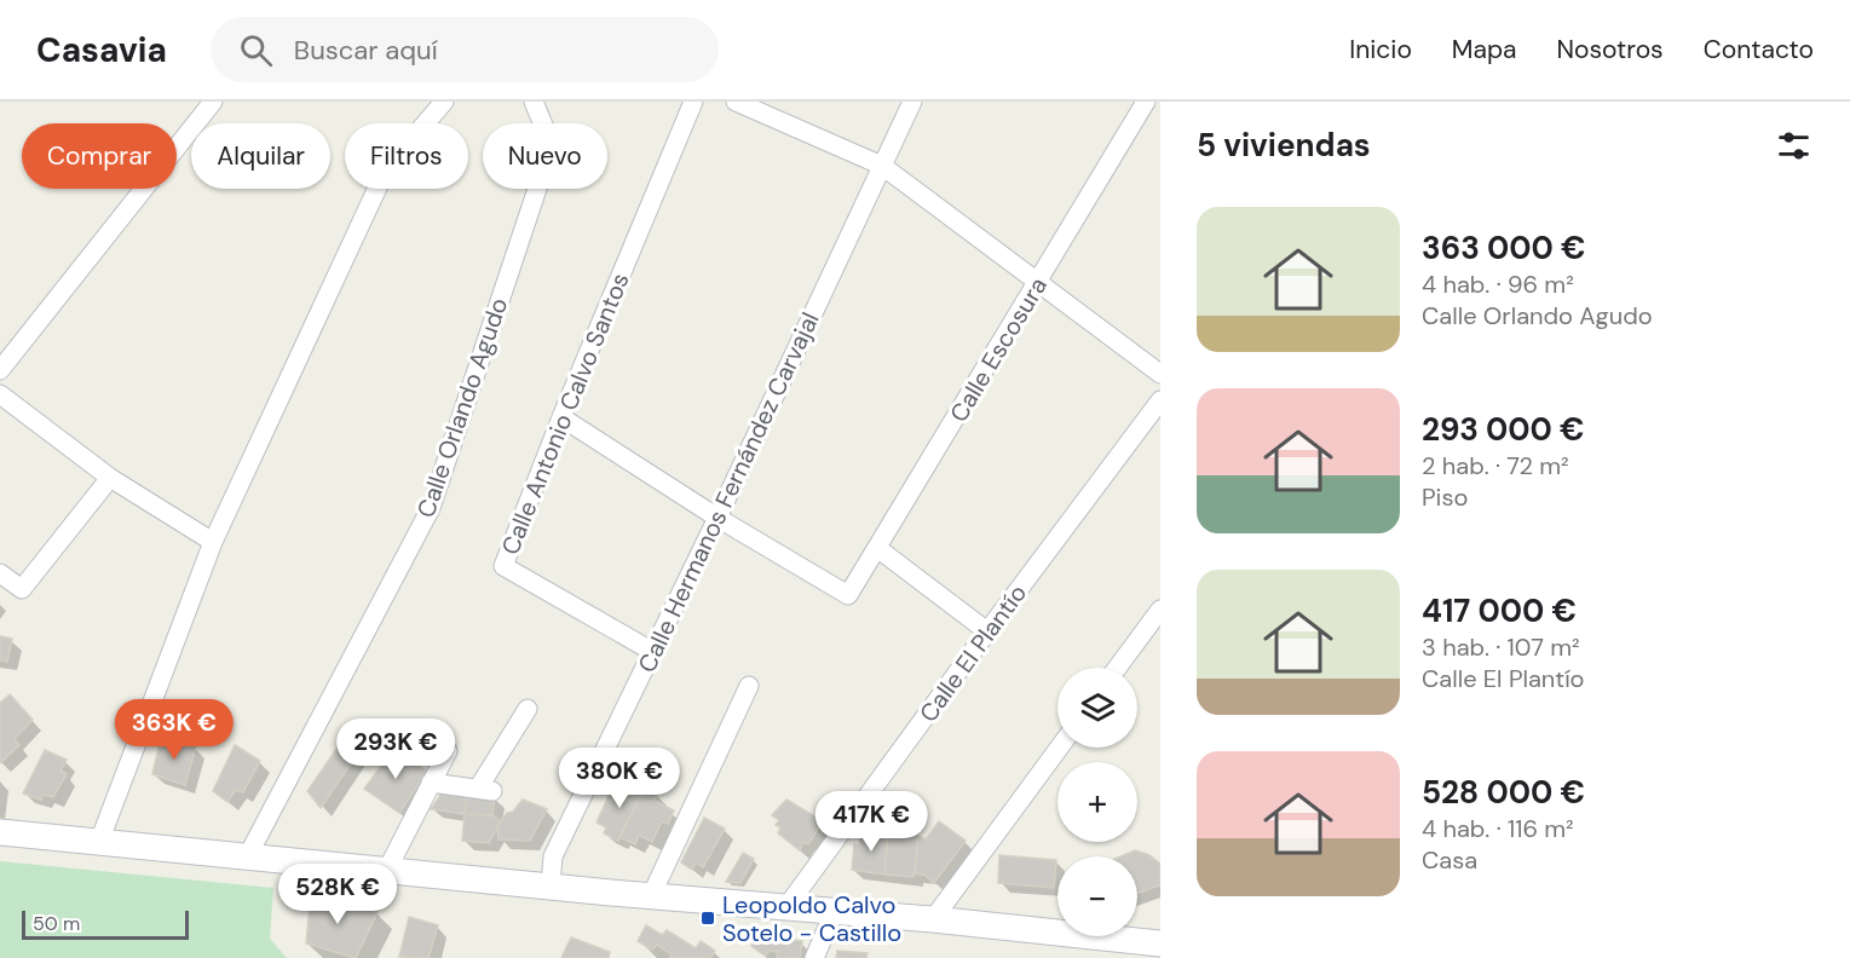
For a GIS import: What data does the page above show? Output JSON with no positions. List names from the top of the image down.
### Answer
{
  "streets": {
    "street": [
      "Calle Escosura",
      "Calle Orlando Agudo",
      "Calle Antonio Calvo Santos",
      "Calle Hermanos Fernández Carvajal",
      "Calle El Plantío"
    ]
  },
  "crossings": [
    ["Calle Escosura", "Calle Hermanos Fernández Carvajal"],
    ["Calle Antonio Calvo Santos", "Calle Hermanos Fernández Carvajal"]
  ],
  "places": {
    "transit": ["Leopoldo Calvo Sotelo - Castillo"]
  },
  "scale_bar": "50 m",
  "page": {
    "header": "Casavia",
    "search": "Buscar aquí",
    "nav": [
      "Inicio",
      "Mapa",
      "Nosotros",
      "Contacto"
    ],
    "heading": "5 viviendas",
    "chip": [
      "Comprar",
      "Alquilar",
      "Filtros",
      "Nuevo"
    ],
    "list": [
      {
        "name": "363 000 €",
        "note": "4 hab. · 96 m² · Calle Orlando Agudo"
      },
      {
        "name": "293 000 €",
        "note": "2 hab. · 72 m² · Piso"
      },
      {
        "name": "417 000 €",
        "note": "3 hab. · 107 m² · Calle El Plantío"
      },
      {
        "name": "528 000 €",
        "note": "4 hab. · 116 m² · Casa"
      }
    ],
    "map_buttons": ["+", "−"],
    "price": [
      "363K €",
      "293K €",
      "380K €",
      "417K €",
      "528K €"
    ],
    "scale": "50 m"
  }
}
